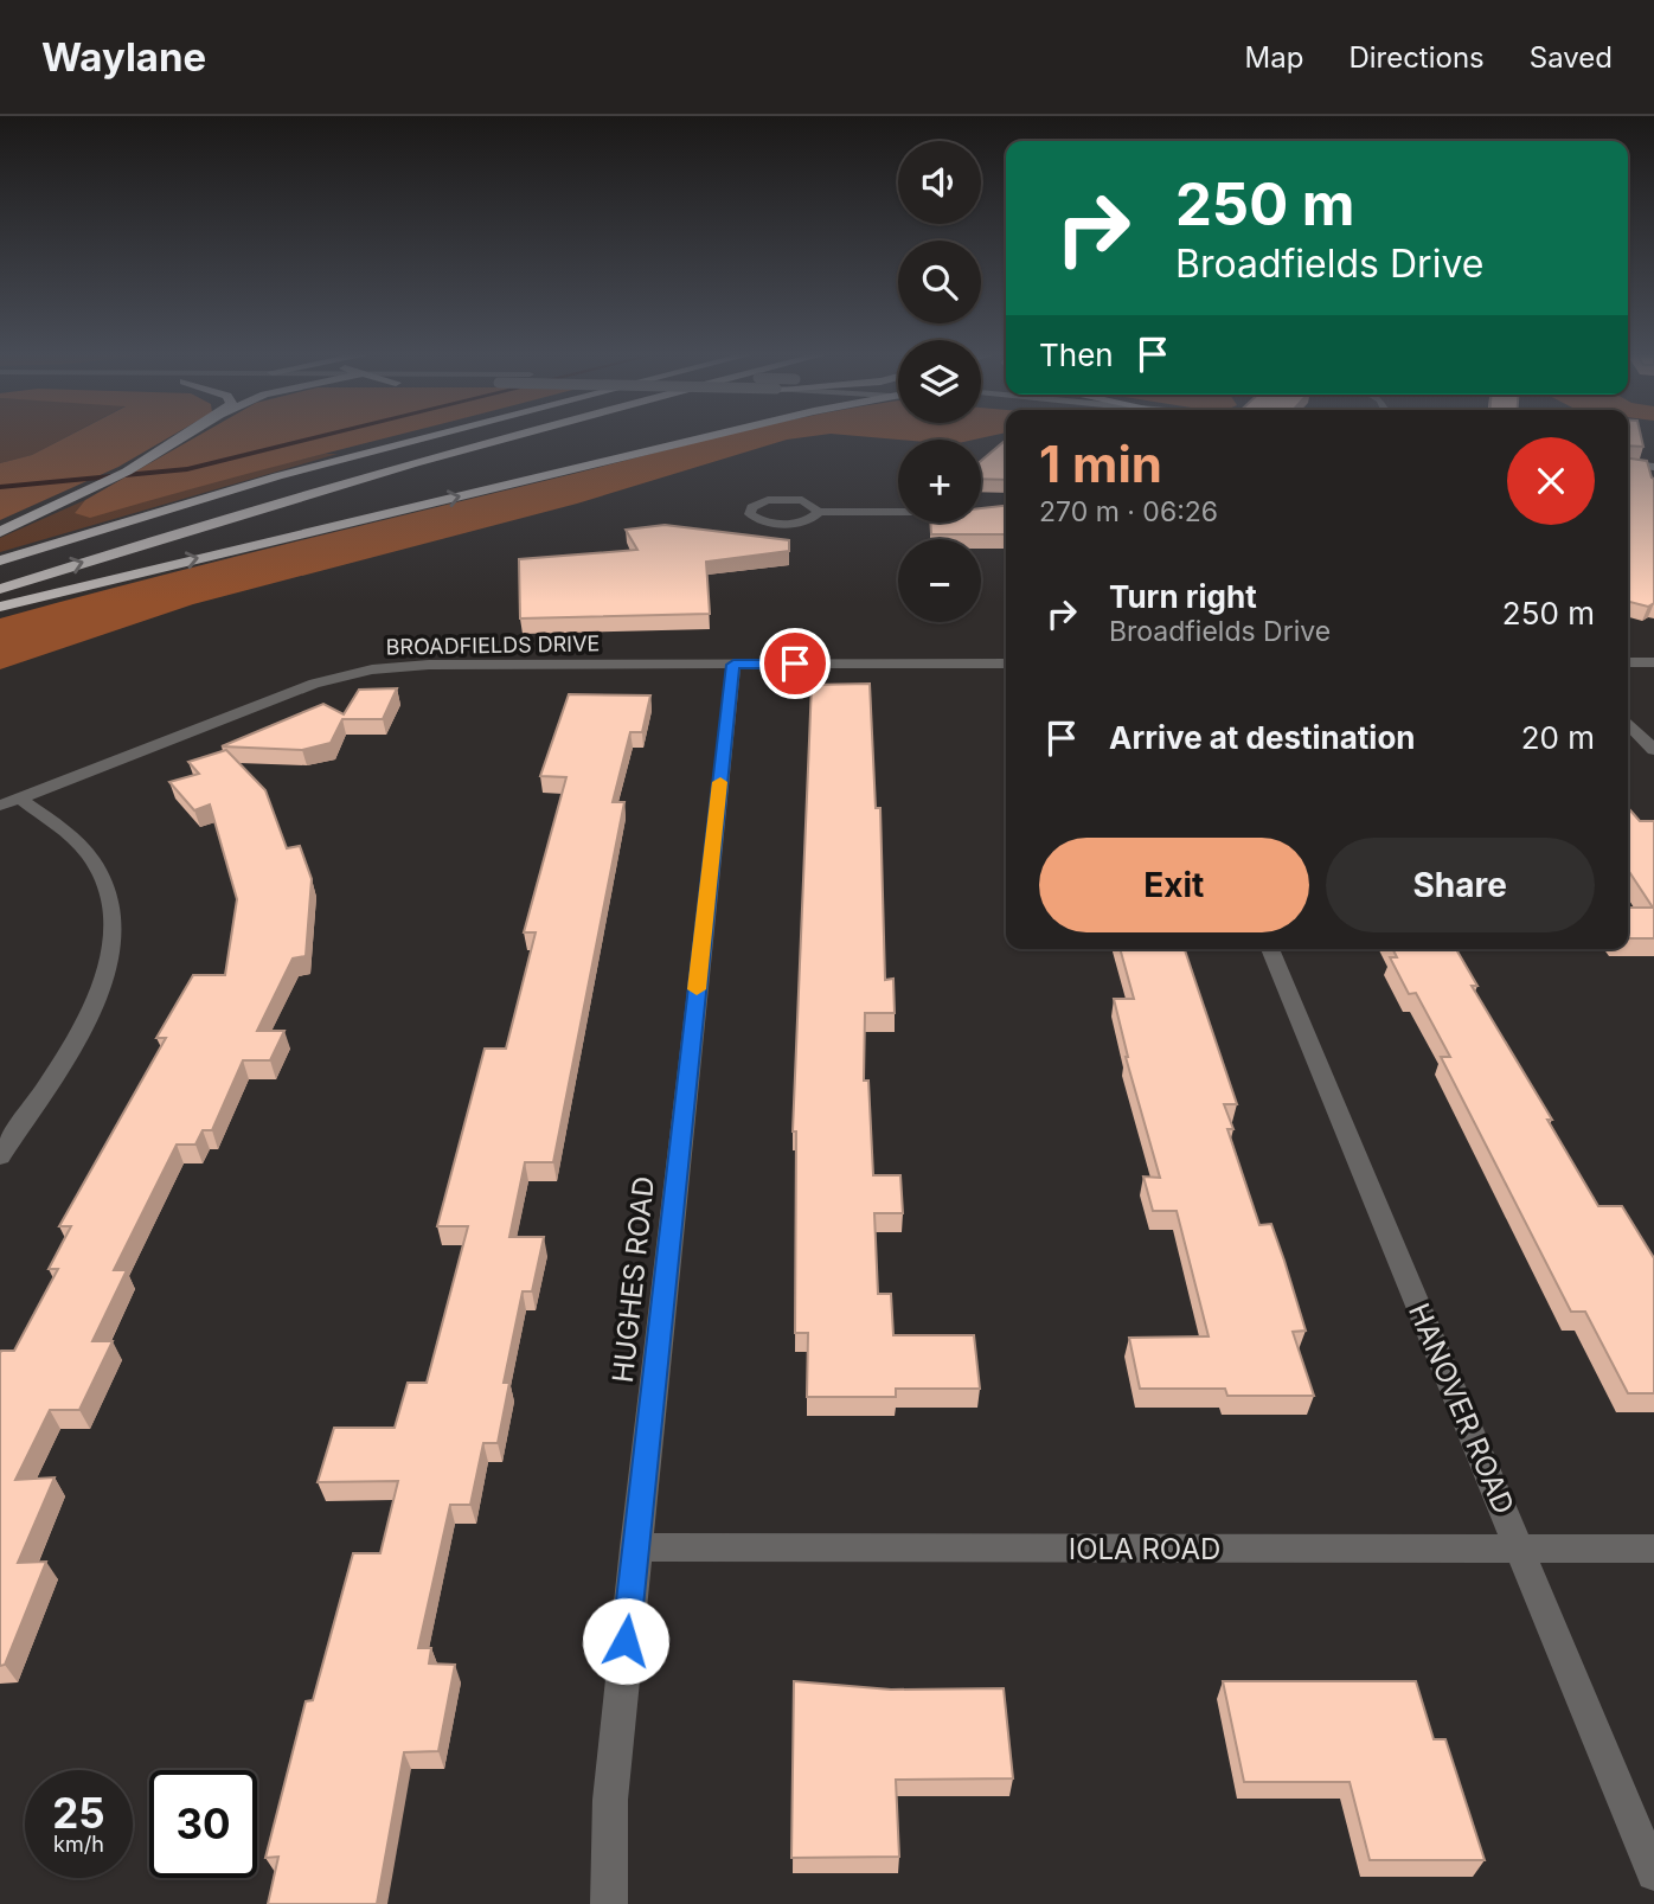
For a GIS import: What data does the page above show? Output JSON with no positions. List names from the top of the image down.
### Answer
{
  "streets": {
    "street": [
      "BROADFIELDS DRIVE",
      "HUGHES ROAD",
      "HANOVER ROAD",
      "IOLA ROAD"
    ]
  },
  "crossings": [
    ["BROADFIELDS DRIVE", "HUGHES ROAD"],
    ["HUGHES ROAD", "IOLA ROAD"],
    ["HANOVER ROAD", "IOLA ROAD"]
  ],
  "page": {
    "header": "Waylane",
    "nav": ["Map", "Directions", "Saved"],
    "map_buttons": ["+", "−"],
    "turn": ["250 m", "Broadfields Drive"],
    "then": "Then",
    "heading": ["1 min", "270 m · 06:26"],
    "list": [
      {
        "name": "Turn right",
        "note": "Broadfields Drive",
        "value": "250 m"
      },
      {
        "name": "Arrive at destination",
        "value": "20 m"
      }
    ],
    "buttons": ["Exit", "Share"],
    "speed": "25 km/h",
    "limit": "30"
  }
}
